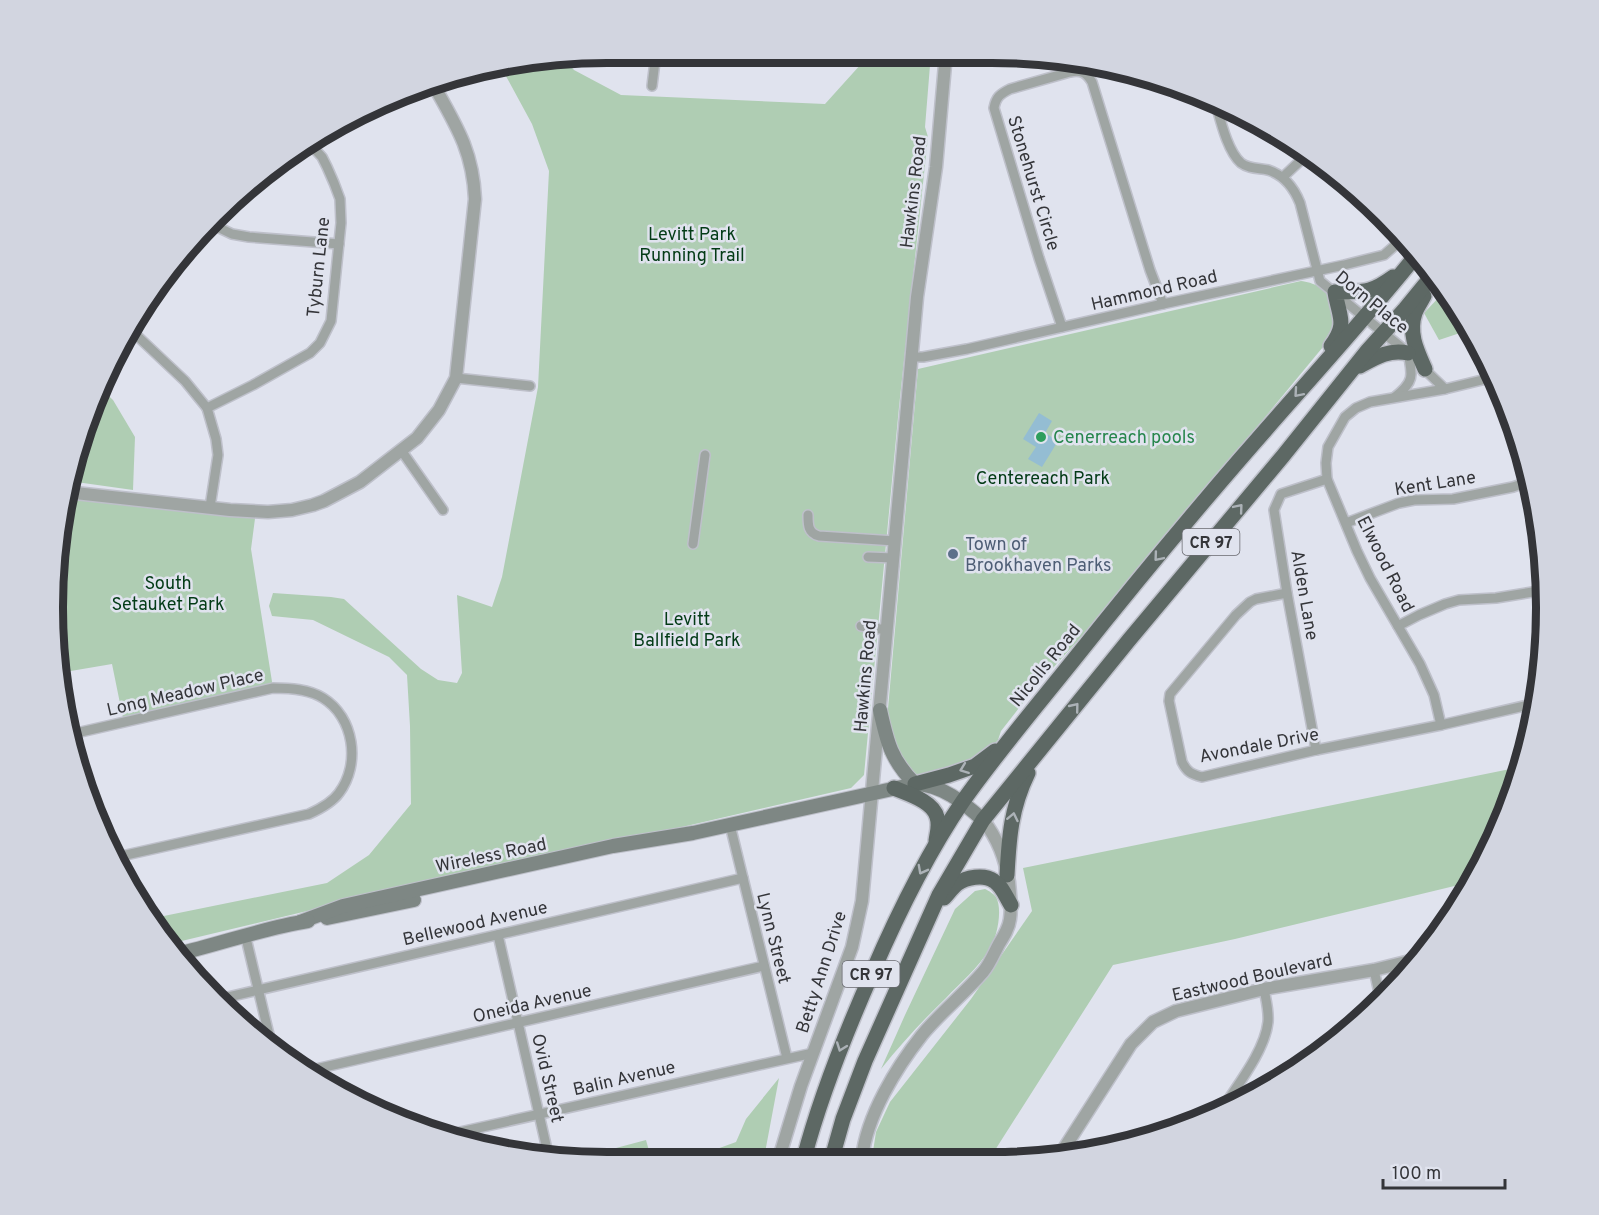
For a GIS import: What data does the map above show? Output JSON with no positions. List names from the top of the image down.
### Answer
{
  "streets": {
    "highway": ["CR 97", "Nicolls Road"],
    "main road": ["Wireless Road"],
    "street": [
      "Stonehurst Circle",
      "Hawkins Road",
      "Tyburn Lane",
      "Hammond Road",
      "Dorn Place",
      "Kent Lane",
      "Elwood Road",
      "Alden Lane",
      "Long Meadow Place",
      "Avondale Drive",
      "Bellewood Avenue",
      "Lynn Street",
      "Betty Ann Drive",
      "Eastwood Boulevard",
      "Oneida Avenue",
      "Ovid Street",
      "Balin Avenue"
    ]
  },
  "crossings": [
    ["Stonehurst Circle", "Hammond Road"],
    ["Hawkins Road", "Hammond Road"],
    ["Hawkins Road", "Wireless Road"],
    ["Hawkins Road", "Betty Ann Drive"],
    ["Hammond Road", "Dorn Place"],
    ["Dorn Place", "CR 97"],
    ["Dorn Place", "Elwood Road"],
    ["Dorn Place", "Nicolls Road"],
    ["Kent Lane", "Elwood Road"],
    ["Elwood Road", "Alden Lane"],
    ["Elwood Road", "Avondale Drive"],
    ["Alden Lane", "Avondale Drive"],
    ["Wireless Road", "Lynn Street"],
    ["Wireless Road", "Betty Ann Drive"],
    ["Bellewood Avenue", "Lynn Street"],
    ["Bellewood Avenue", "Ovid Street"],
    ["Lynn Street", "Oneida Avenue"],
    ["Lynn Street", "Balin Avenue"],
    ["Betty Ann Drive", "Balin Avenue"],
    ["Oneida Avenue", "Ovid Street"],
    ["Ovid Street", "Balin Avenue"]
  ],
  "parks": [
    "Levitt Park Running Trail",
    "Centereach Park",
    "South Setauket Park",
    "Levitt Ballfield Park"
  ],
  "places": ["Cenerreach pools", "Town of Brookhaven Parks"],
  "scale_bar": "100 m"
}
